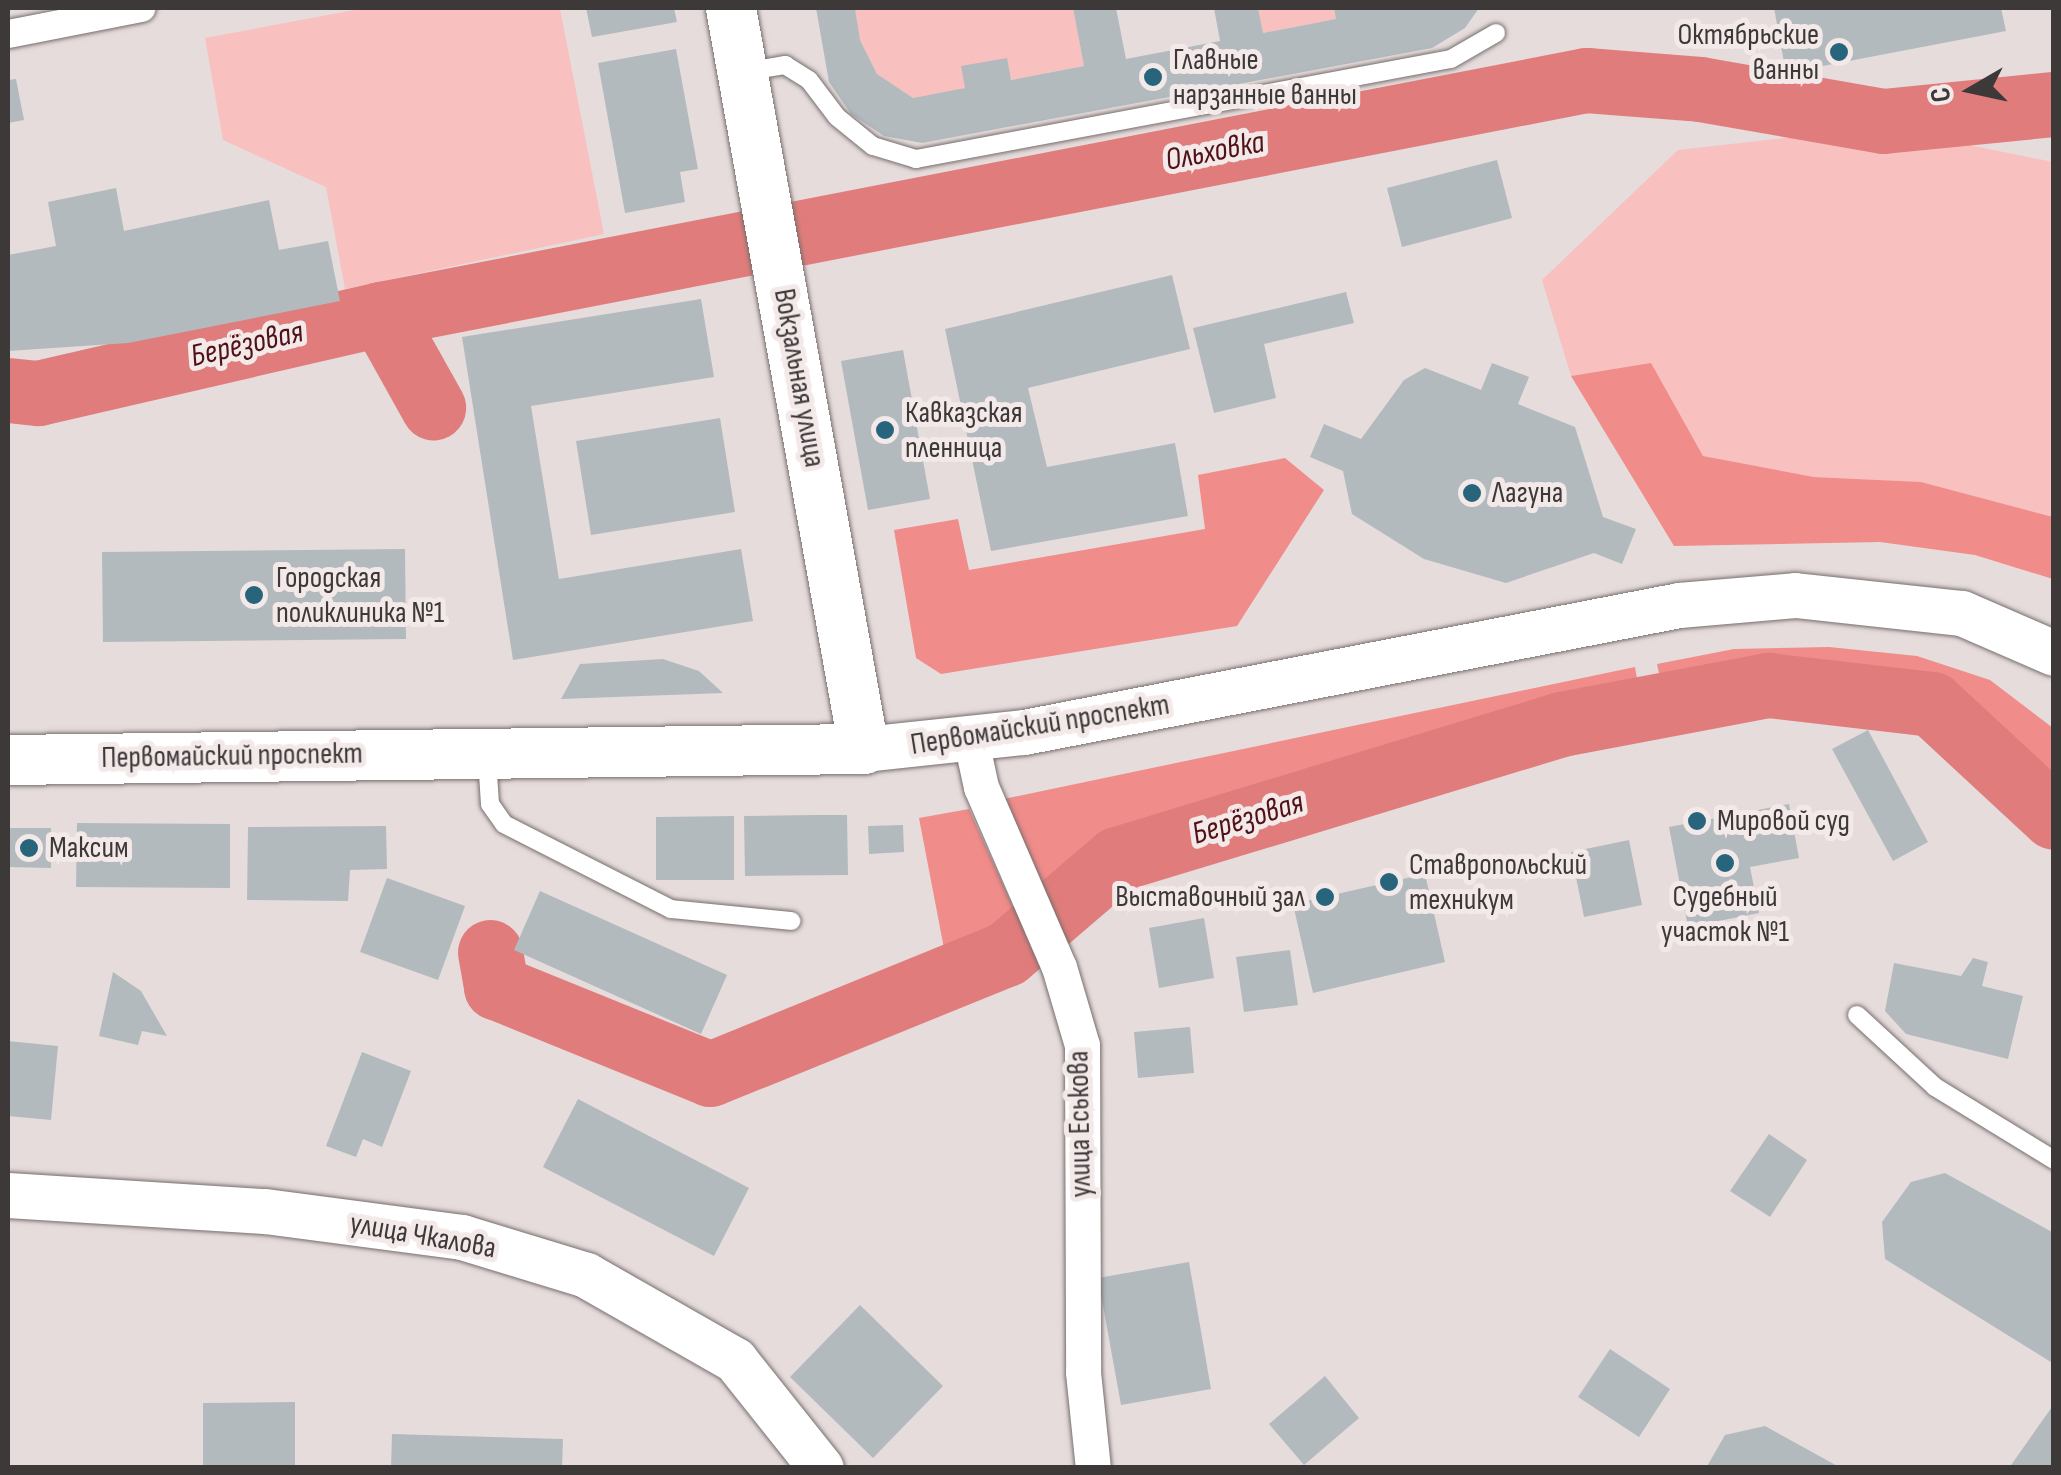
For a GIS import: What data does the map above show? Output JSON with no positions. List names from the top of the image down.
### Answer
{
  "streets": {
    "main road": ["Вокзальная улица", "Первомайский проспект"],
    "street": ["улица Еськова", "улица Чкалова"]
  },
  "crossings": [
    ["Вокзальная улица", "Первомайский проспект"],
    ["Первомайский проспект", "улица Еськова"]
  ],
  "water": ["Ольховка", "Берёзовая"],
  "places": [
    "Октябрьские ванны",
    "Главные нарзанные ванны",
    "Кавказская пленница",
    "Лагуна",
    "Городская поликлиника №1",
    "Мировой суд",
    "Максим",
    "Судебный участок №1",
    "Ставропольский техникум",
    "Выставочный зал"
  ],
  "north": "left"
}
